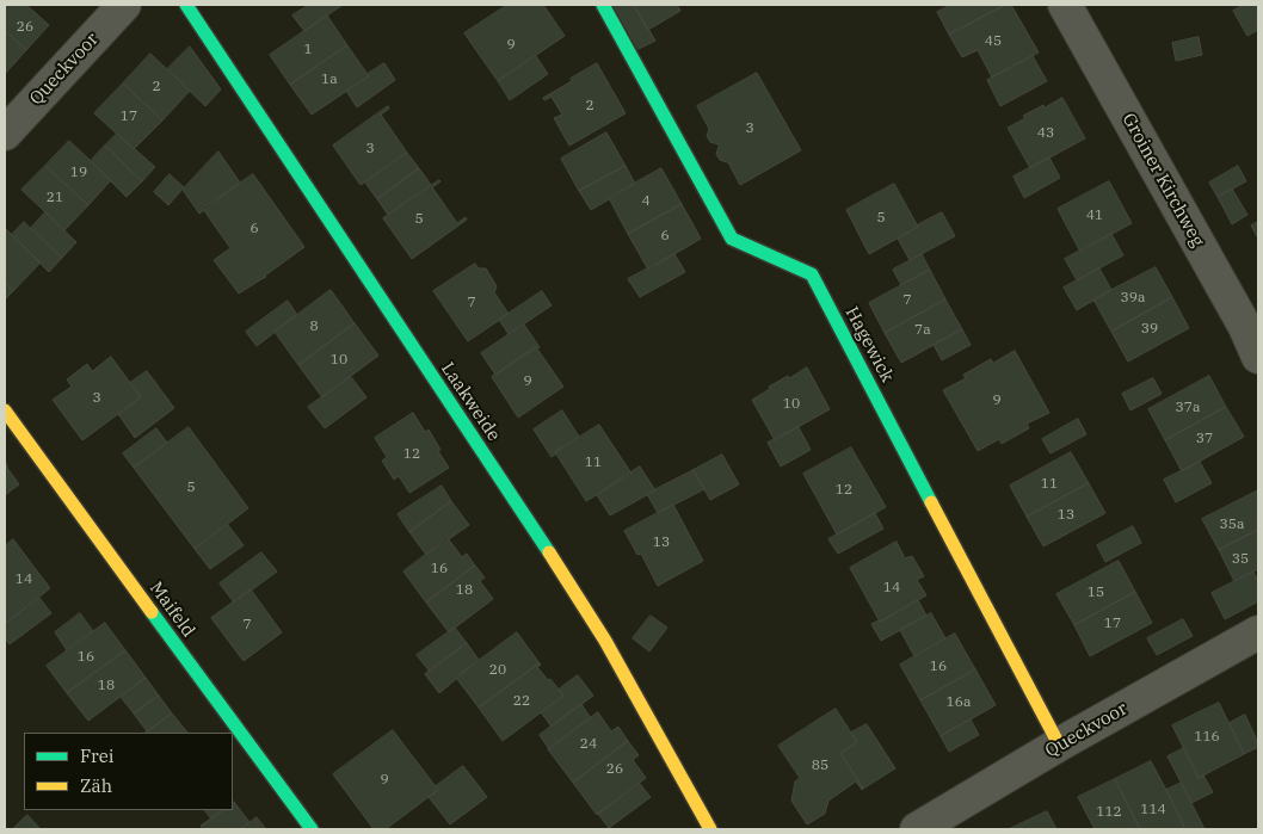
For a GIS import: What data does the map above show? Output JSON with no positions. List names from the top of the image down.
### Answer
{
  "streets": {
    "street": [
      "Queckvoor",
      "Groiner Kirchweg",
      "Hagewick",
      "Laakweide",
      "Maifeld"
    ]
  },
  "crossings": [
    ["Queckvoor", "Hagewick"]
  ],
  "house_numbers": [
    "26",
    "45",
    "9",
    "1",
    "1a",
    "2",
    "2",
    "17",
    "3",
    "43",
    "3",
    "19",
    "21",
    "4",
    "41",
    "5",
    "5",
    "6",
    "6",
    "39a",
    "7",
    "7",
    "8",
    "39",
    "7a",
    "10",
    "9",
    "3",
    "9",
    "10",
    "37a",
    "37",
    "12",
    "11",
    "11",
    "5",
    "12",
    "13",
    "35a",
    "13",
    "35",
    "16",
    "14",
    "14",
    "18",
    "15",
    "17",
    "7",
    "16",
    "16",
    "20",
    "18",
    "22",
    "16a",
    "116",
    "24",
    "85",
    "26",
    "9",
    "114",
    "112"
  ],
  "legend": ["Frei", "Zäh"]
}
